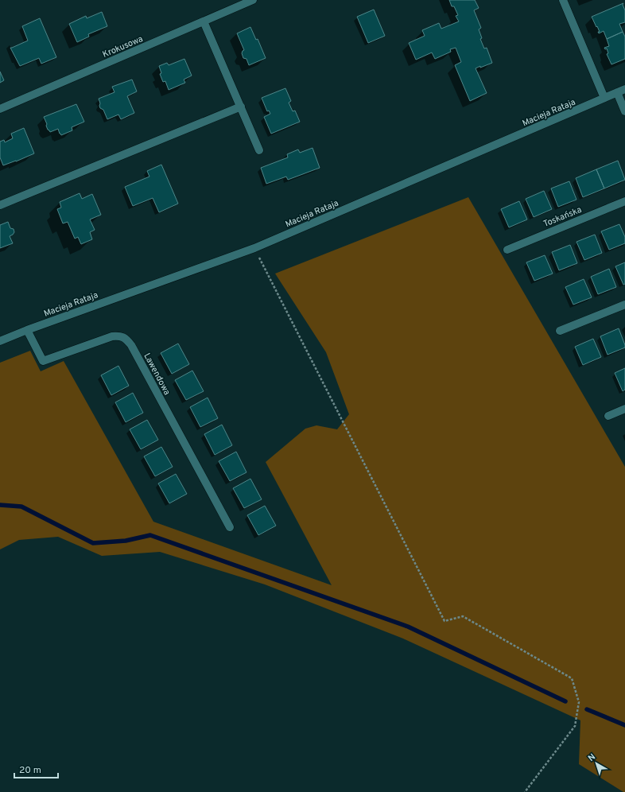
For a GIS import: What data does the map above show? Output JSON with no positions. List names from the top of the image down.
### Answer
{
  "streets": {
    "street": [
      "Krokusowa",
      "Macieja Rataja",
      "Toskańska",
      "Lawendowa"
    ]
  },
  "crossings": [
    ["Macieja Rataja", "Lawendowa"]
  ],
  "scale_bar": "20 m",
  "north": "top left"
}
